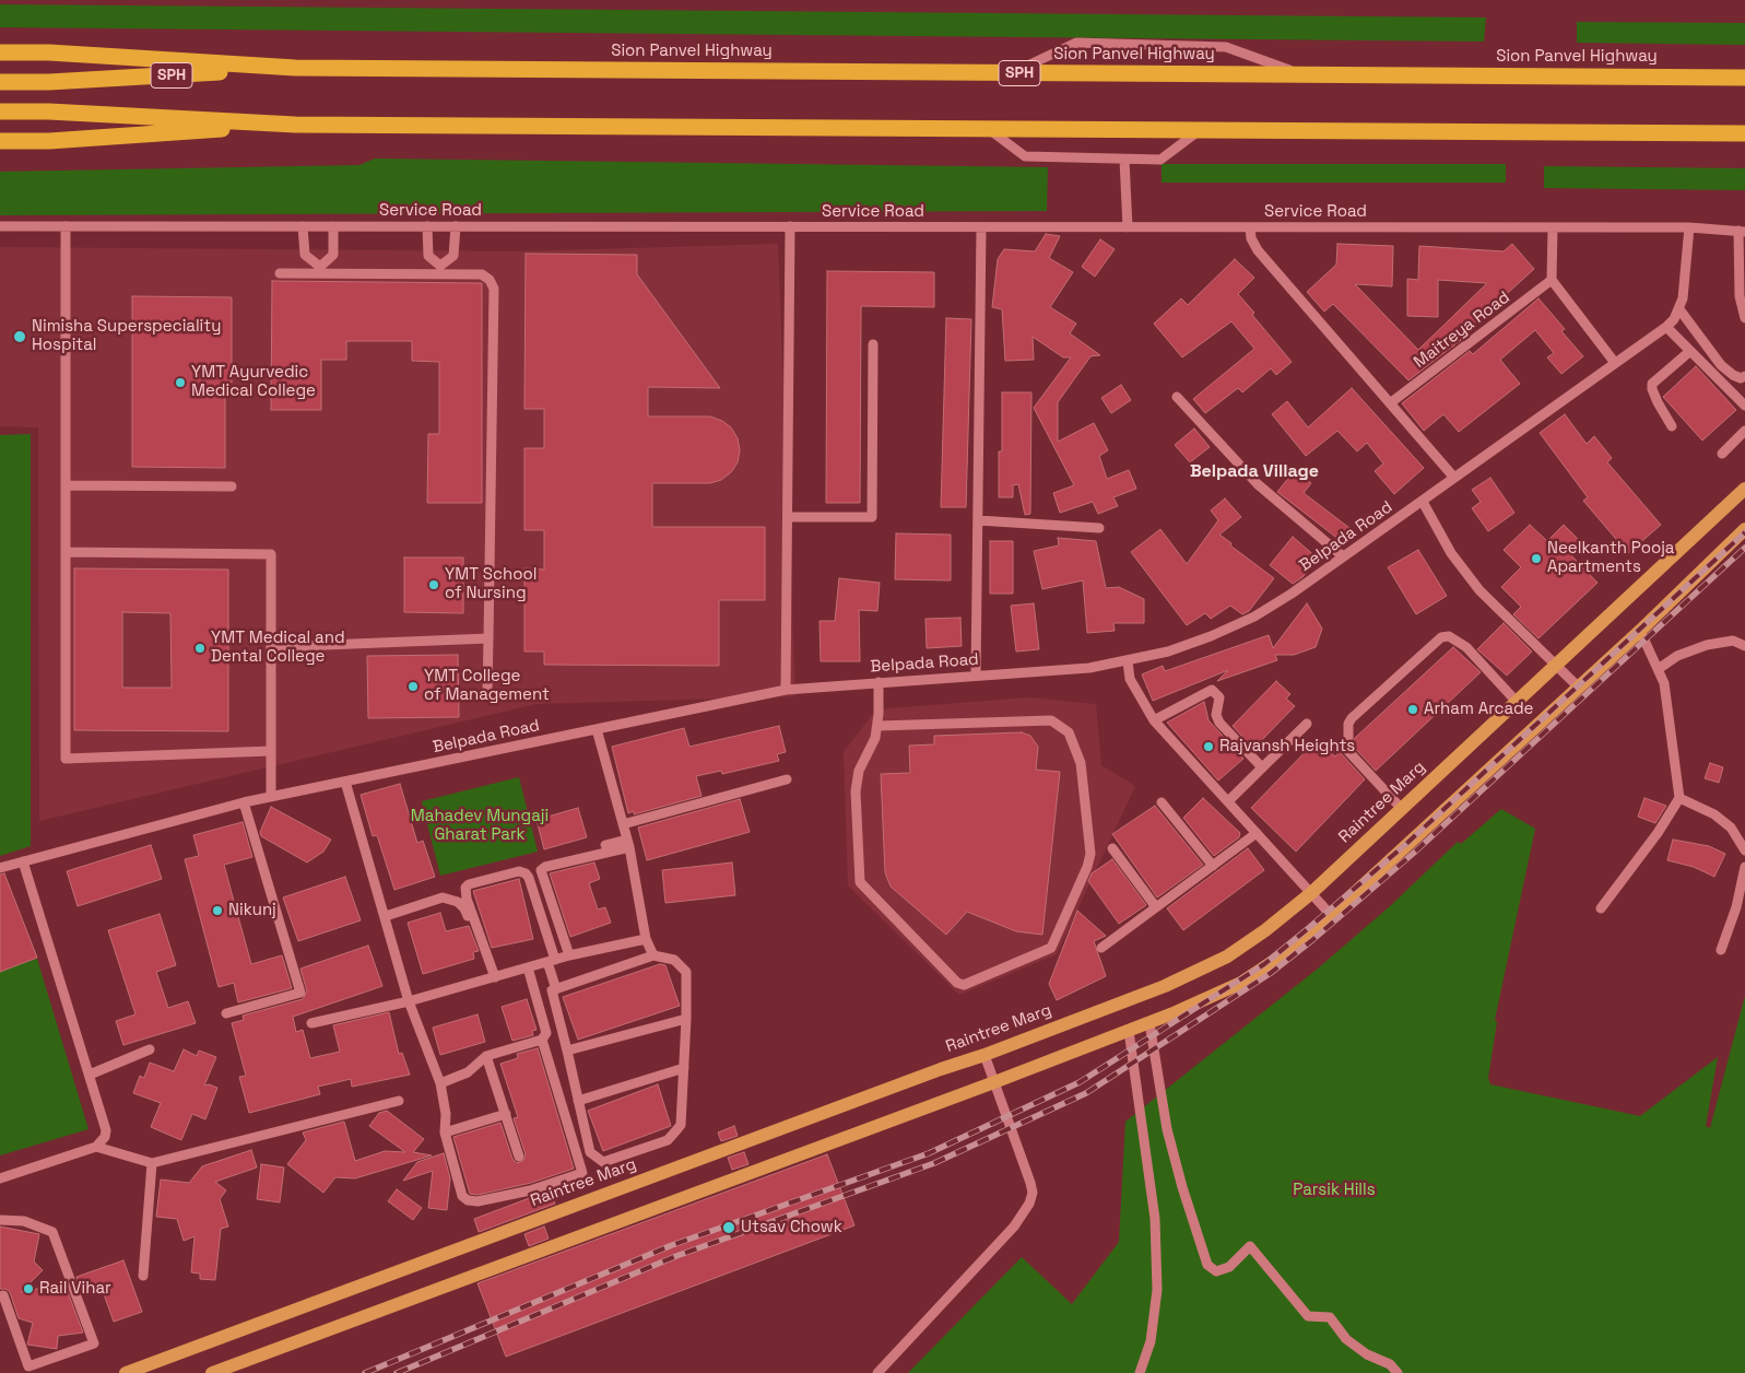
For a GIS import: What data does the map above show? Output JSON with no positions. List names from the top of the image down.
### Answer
{
  "streets": {
    "highway": ["Sion Panvel Highway", "SPH"],
    "main road": ["Raintree Marg"],
    "street": ["Service Road", "Maitreya Road", "Belpada Road"]
  },
  "crossings": [
    ["Sion Panvel Highway", "SPH"],
    ["Service Road", "Belpada Road"]
  ],
  "districts": ["Belpada Village"],
  "parks": ["Mahadev Mungaji Gharat Park", "Parsik Hills"],
  "places": [
    "Nimisha Superspeciality Hospital",
    "YMT Ayurvedic Medical College",
    "Neelkanth Pooja Apartments",
    "YMT School of Nursing",
    "YMT Medical and Dental College",
    "YMT College of Management",
    "Arham Arcade",
    "Rajvansh Heights",
    "Nikunj",
    "Utsav Chowk",
    "Rail Vihar"
  ]
}
